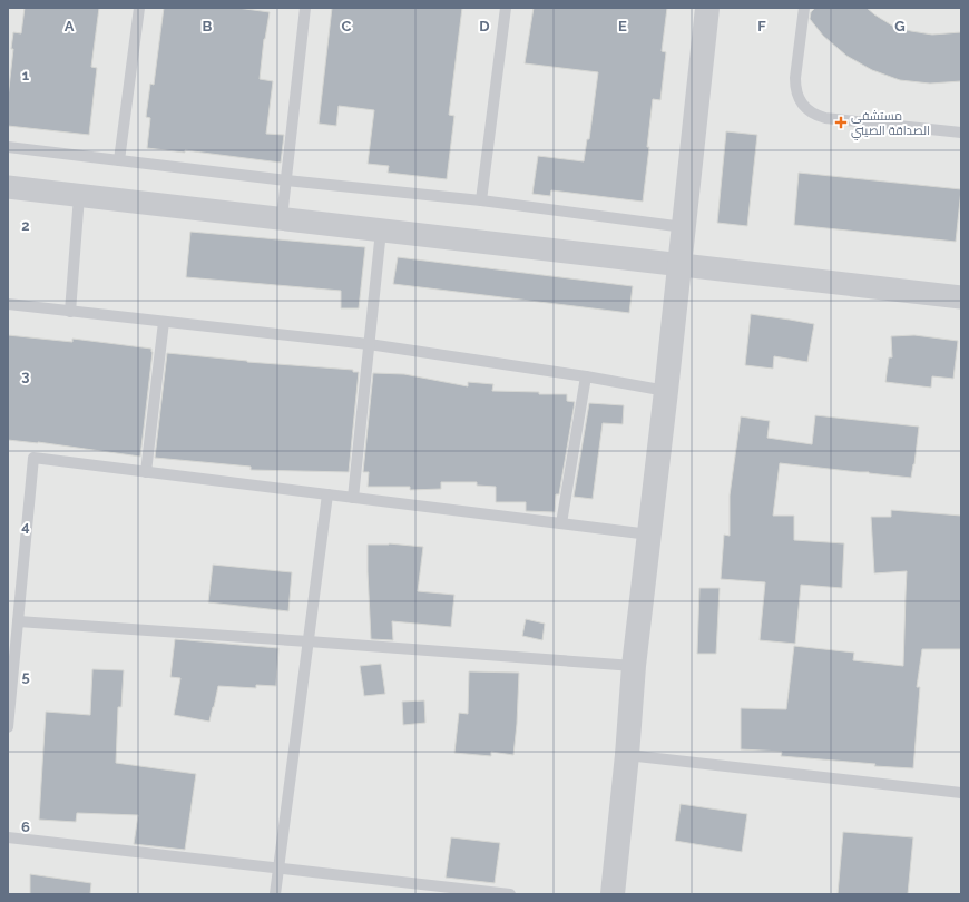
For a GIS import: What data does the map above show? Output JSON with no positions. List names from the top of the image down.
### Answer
{
  "places": {
    "health": ["مستشفى الصداقة الصيني"]
  },
  "grid": {
    "columns": [
      "A",
      "B",
      "C",
      "D",
      "E",
      "F",
      "G"
    ],
    "rows": [
      "1",
      "2",
      "3",
      "4",
      "5",
      "6"
    ]
  }
}
